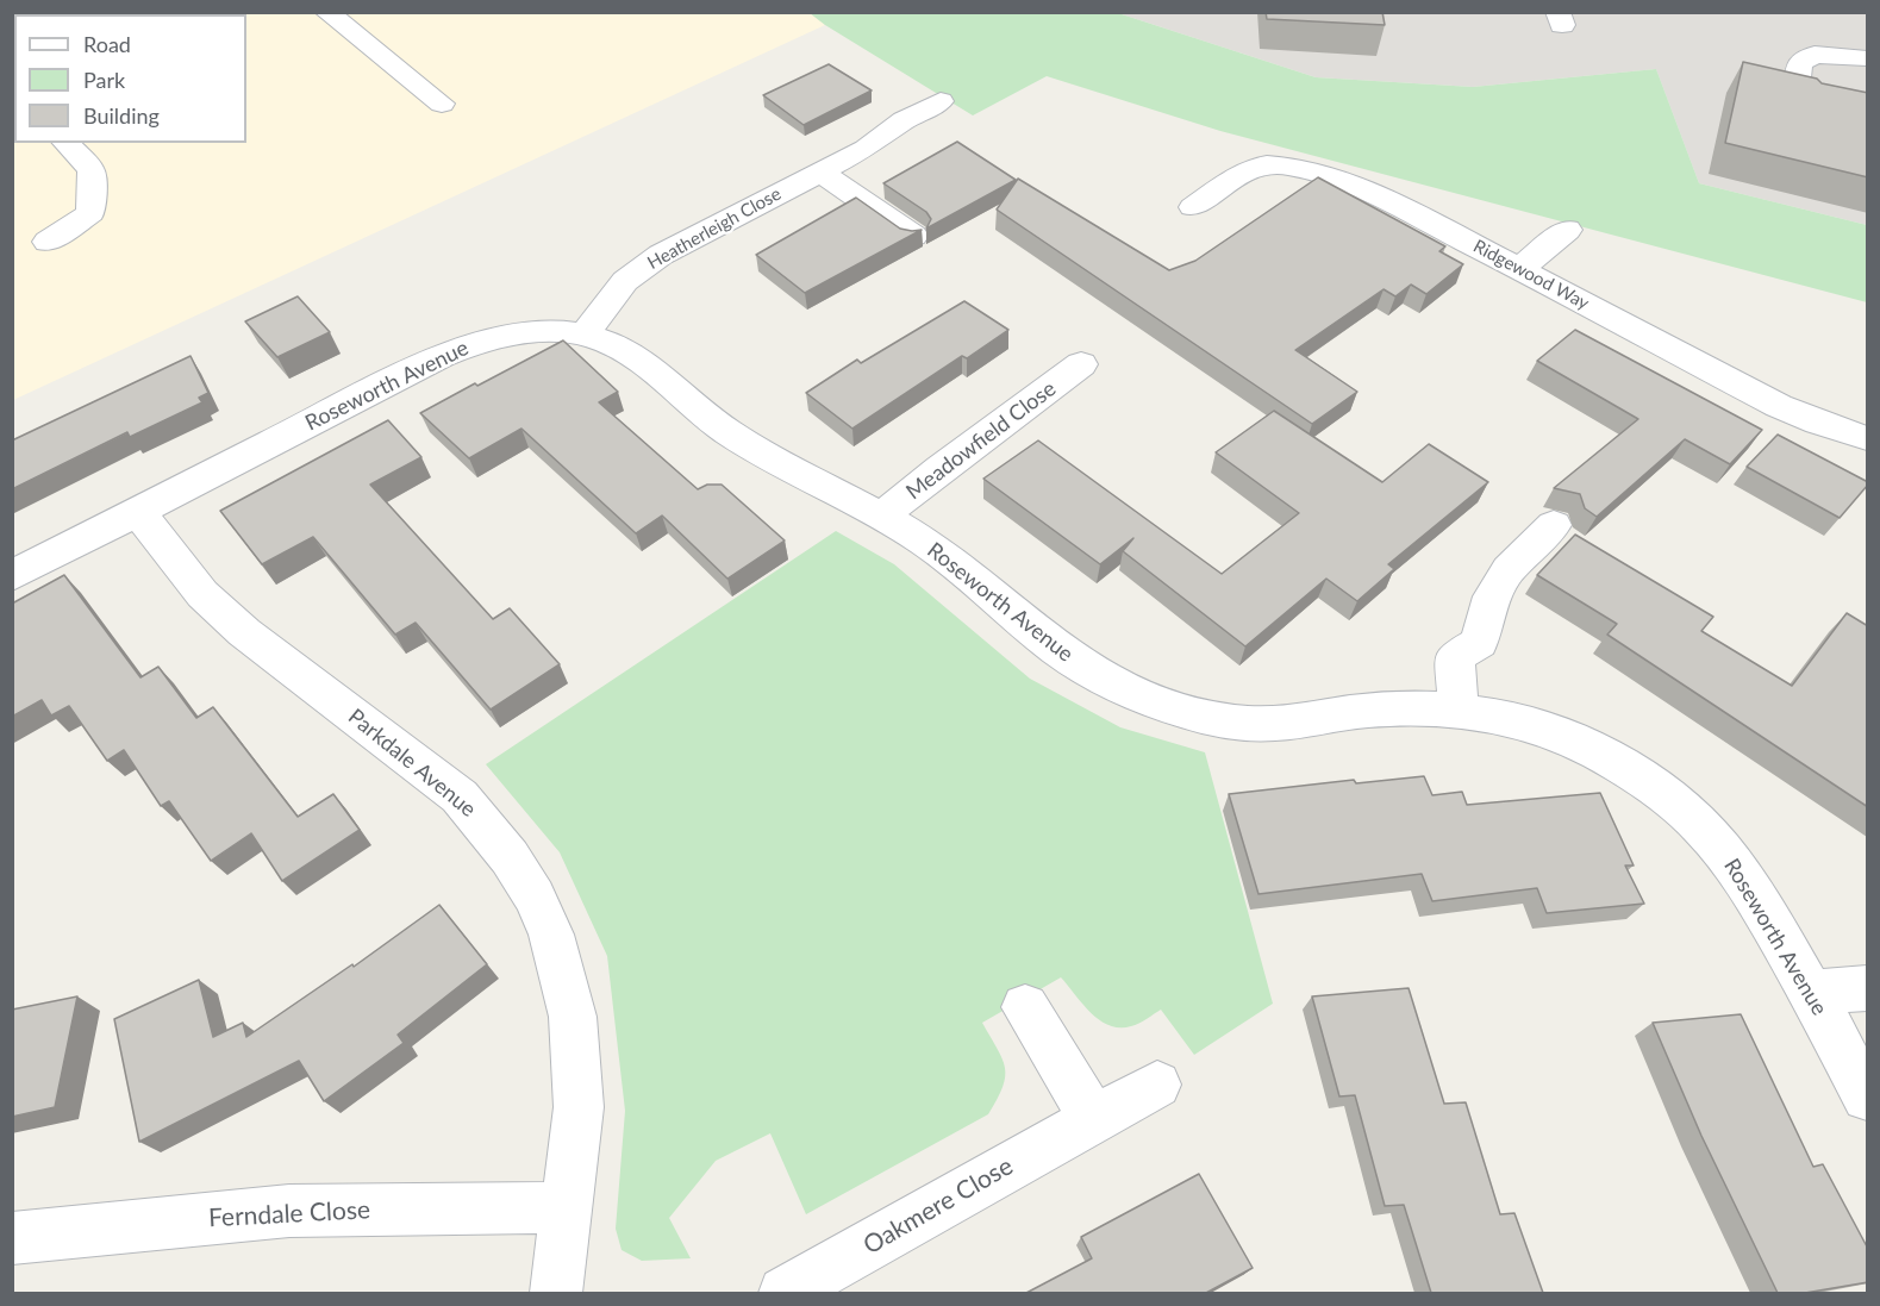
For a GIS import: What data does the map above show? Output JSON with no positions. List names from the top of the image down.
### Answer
{
  "streets": {
    "street": [
      "Heatherleigh Close",
      "Ridgewood Way",
      "Roseworth Avenue",
      "Meadowfield Close",
      "Parkdale Avenue",
      "Oakmere Close",
      "Ferndale Close"
    ]
  },
  "crossings": [
    ["Heatherleigh Close", "Roseworth Avenue"],
    ["Roseworth Avenue", "Meadowfield Close"],
    ["Roseworth Avenue", "Parkdale Avenue"],
    ["Parkdale Avenue", "Ferndale Close"]
  ],
  "legend": ["Road", "Park", "Building"]
}
